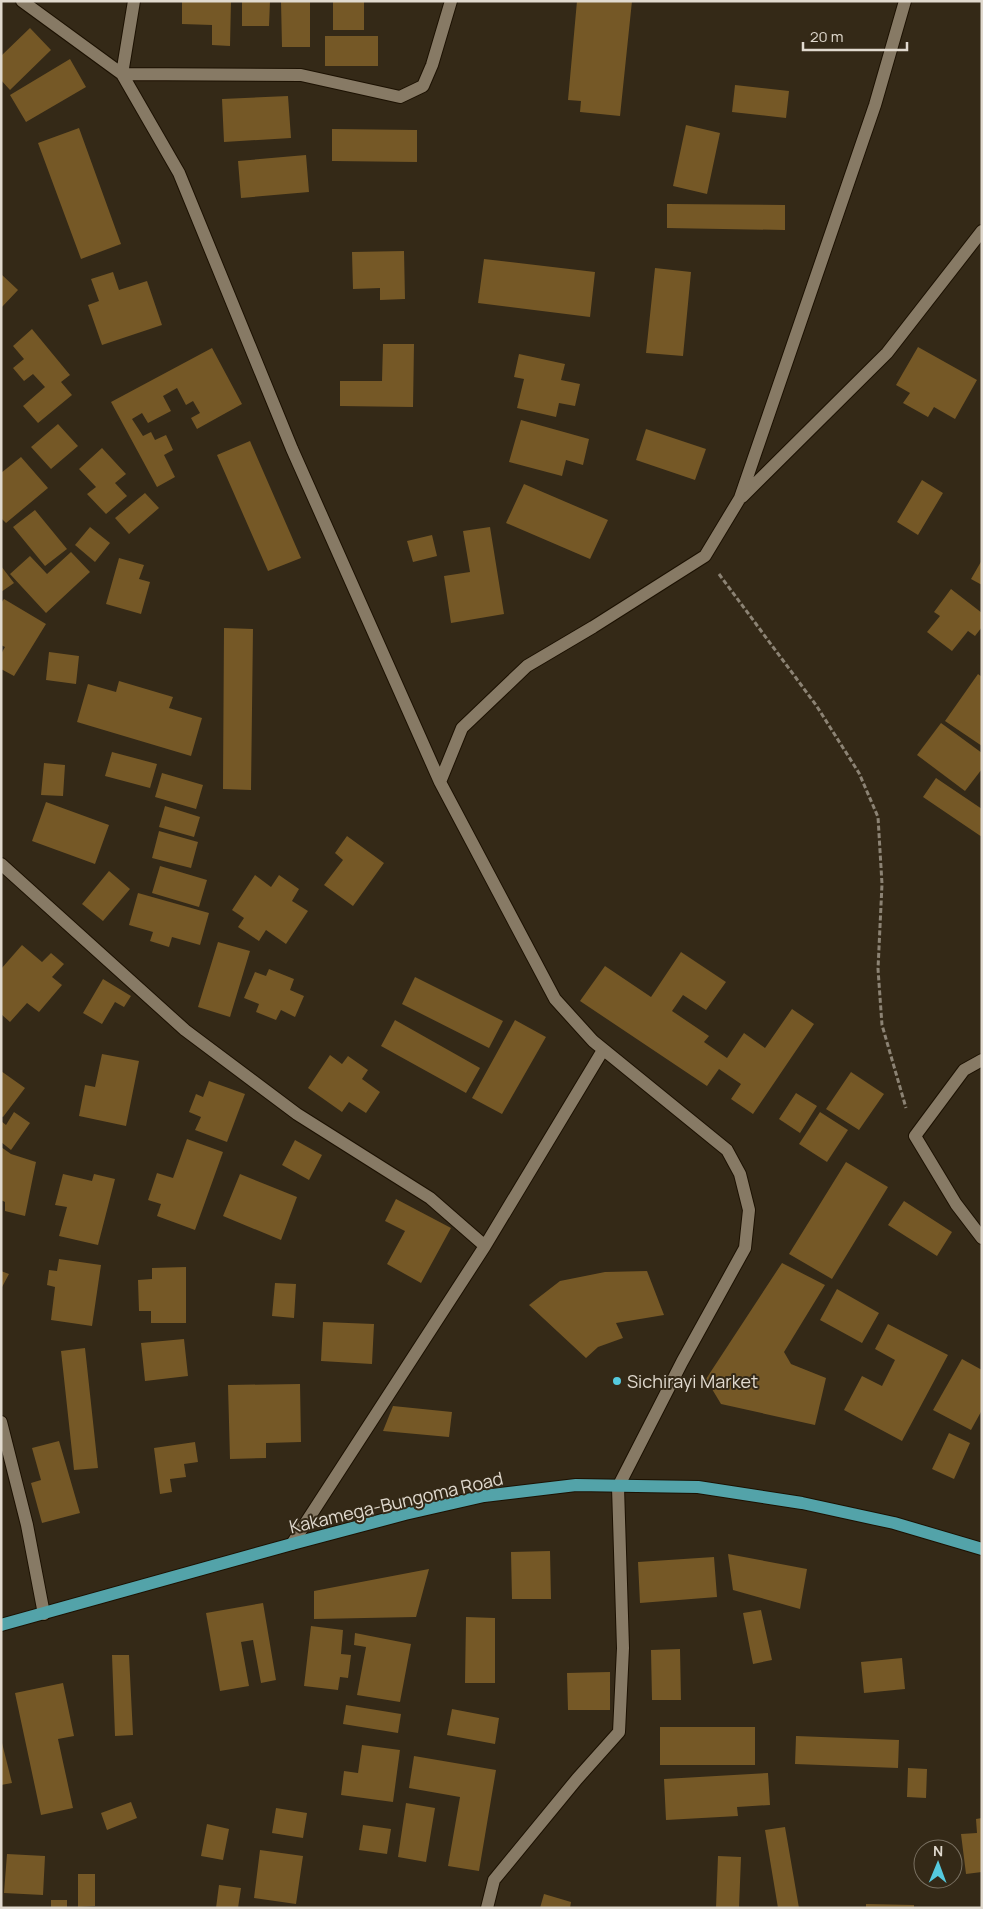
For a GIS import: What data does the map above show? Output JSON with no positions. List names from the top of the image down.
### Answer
{
  "streets": {
    "main road": ["Kakamega-Bungoma Road"]
  },
  "places": ["Sichirayi Market"],
  "scale_bar": "20 m",
  "north": "top"
}
